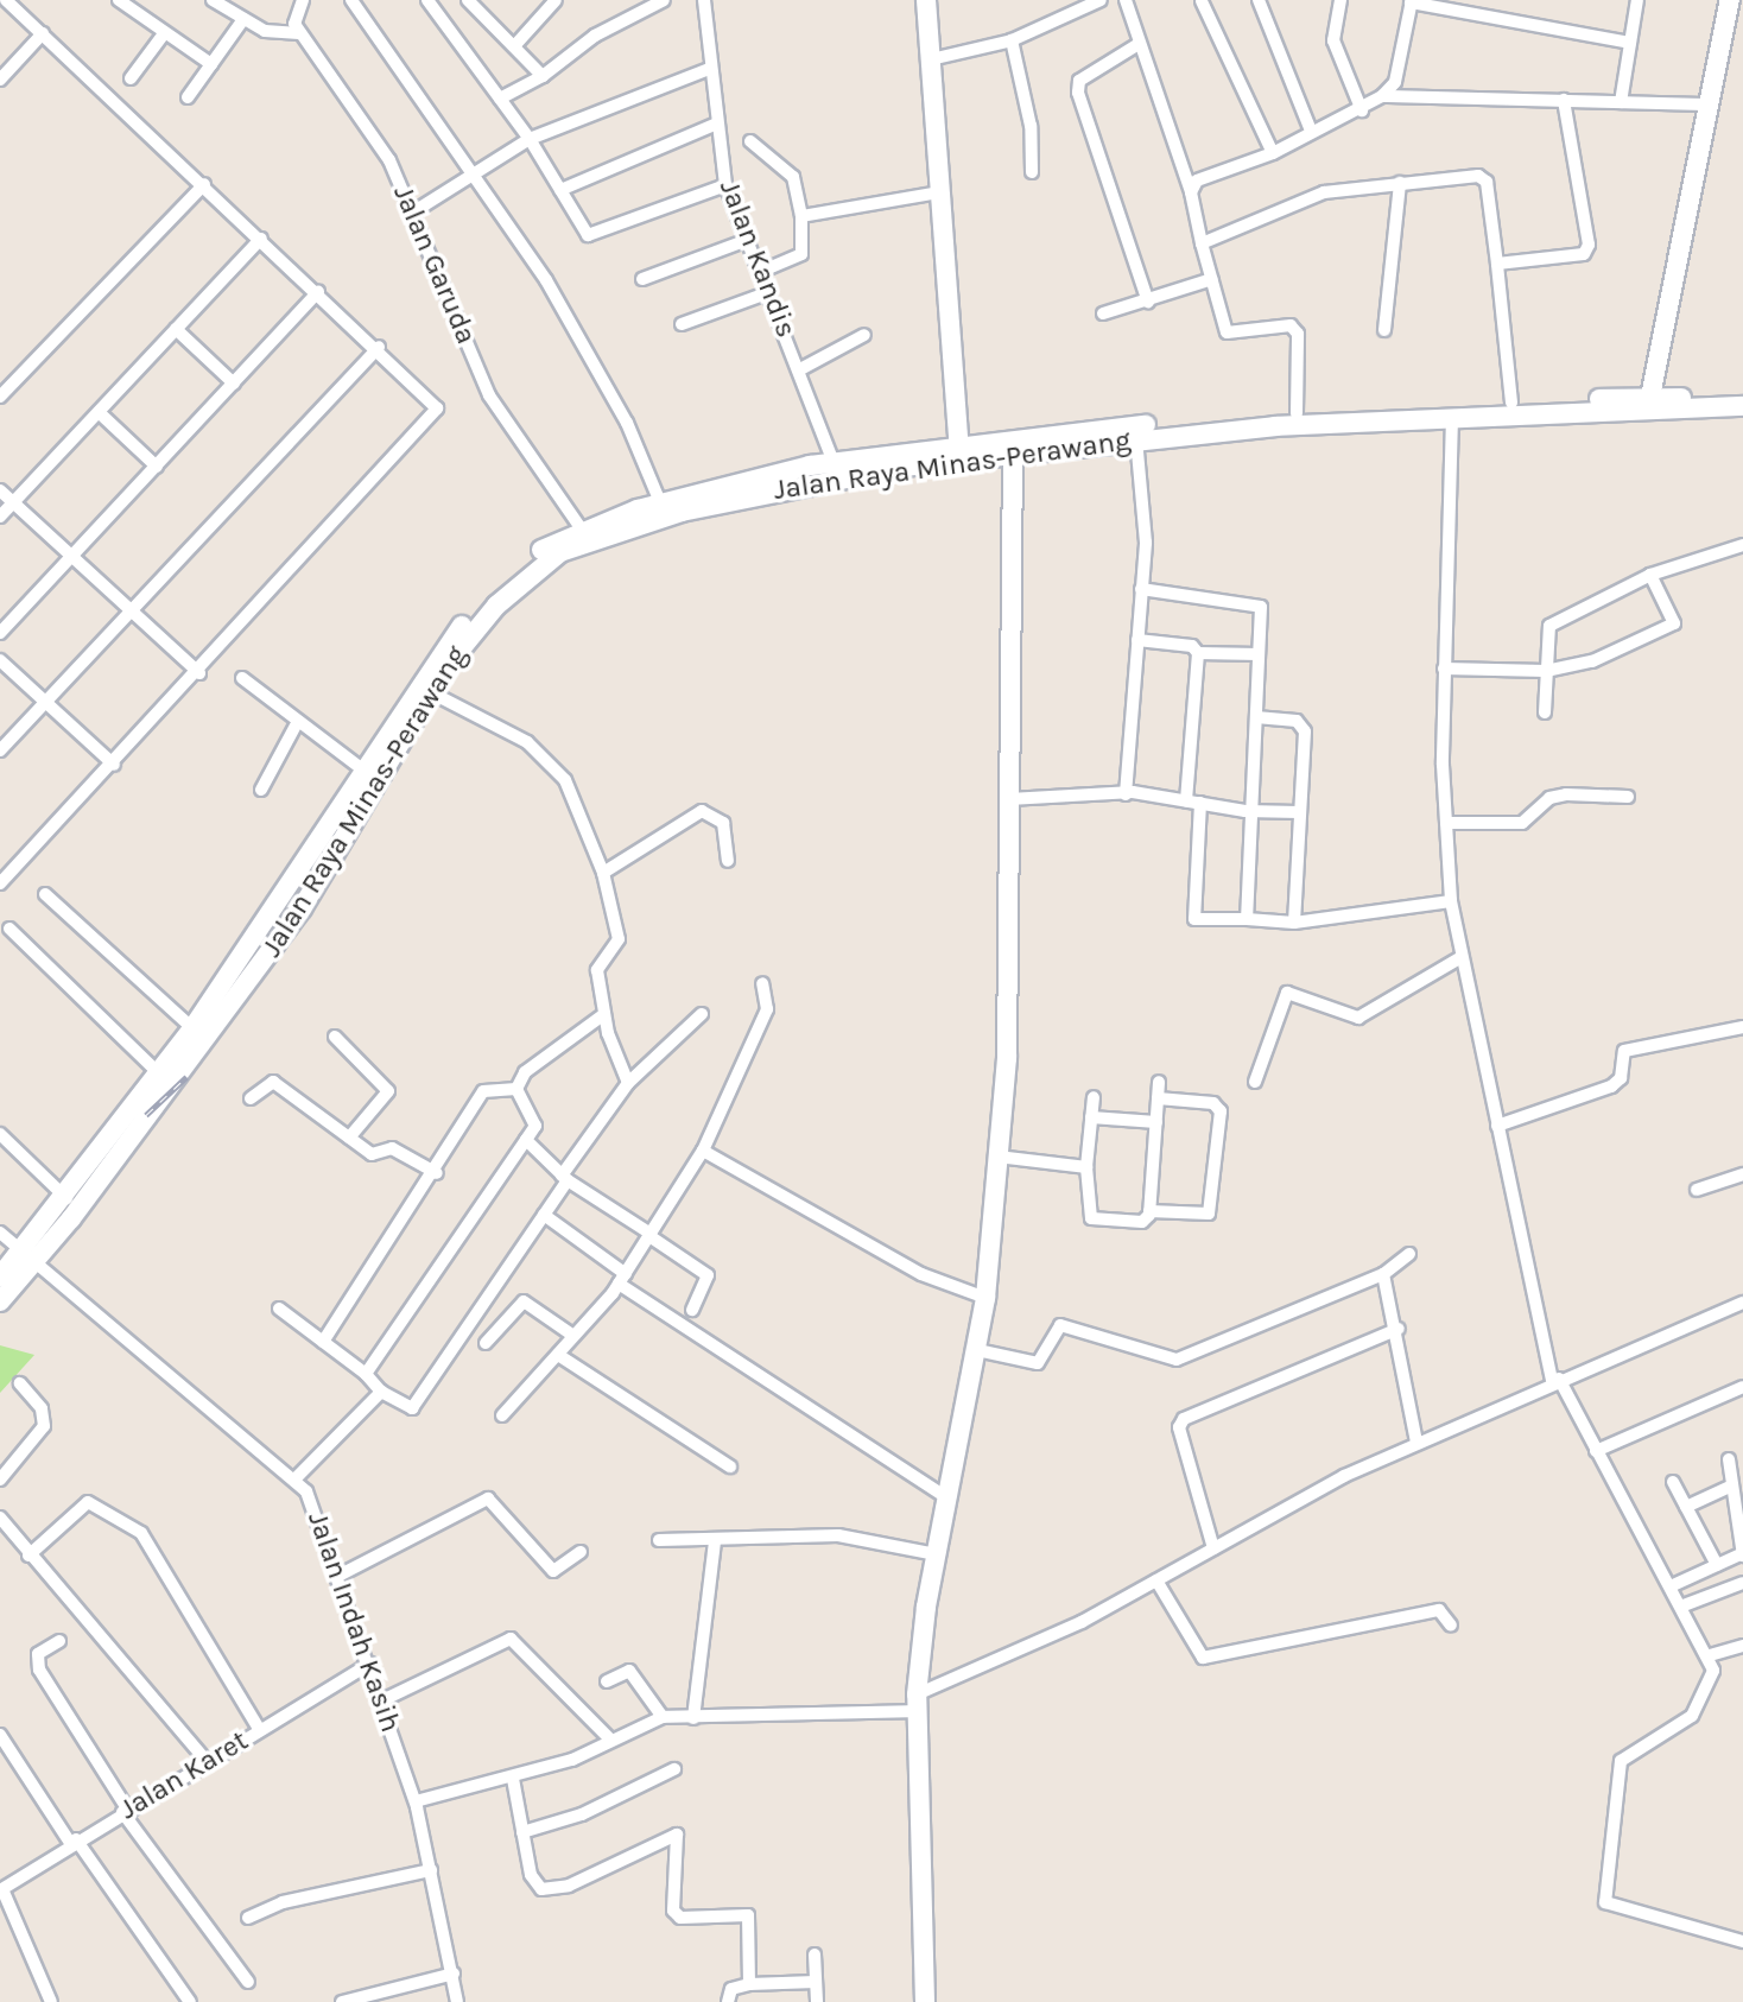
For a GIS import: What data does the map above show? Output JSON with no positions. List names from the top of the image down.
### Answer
{
  "streets": {
    "main road": ["Jalan Raya Minas-Perawang"],
    "street": [
      "Jalan Kandis",
      "Jalan Garuda",
      "Jalan Indah Kasih",
      "Jalan Karet"
    ]
  },
  "crossings": [
    ["Jalan Kandis", "Jalan Raya Minas-Perawang"],
    ["Jalan Garuda", "Jalan Raya Minas-Perawang"],
    ["Jalan Raya Minas-Perawang", "Jalan Indah Kasih"],
    ["Jalan Indah Kasih", "Jalan Karet"]
  ]
}
